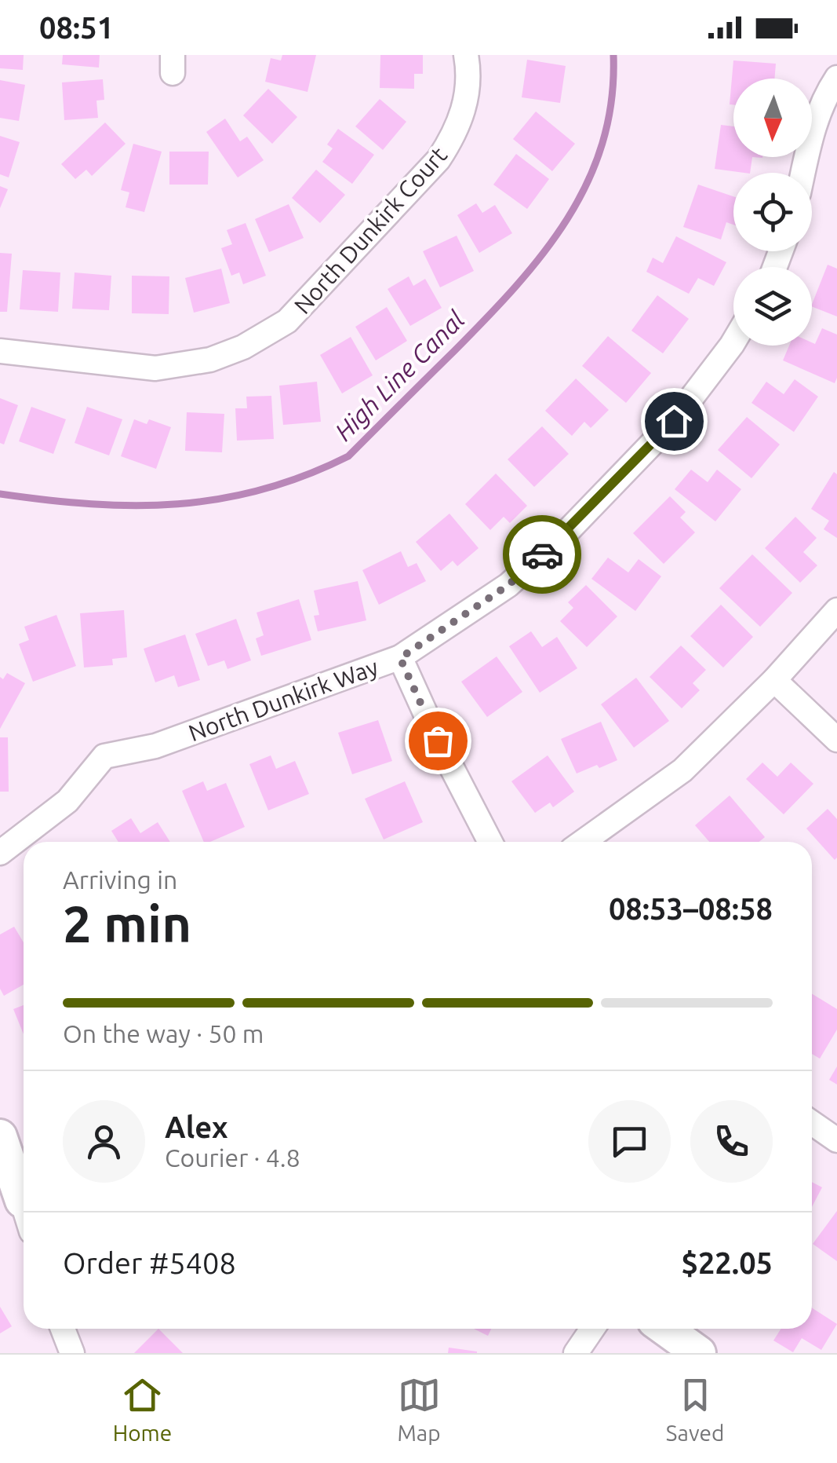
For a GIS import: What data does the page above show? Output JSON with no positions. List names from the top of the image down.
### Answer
{
  "streets": {
    "street": ["North Dunkirk Court", "North Dunkirk Way"]
  },
  "water": ["High Line Canal"],
  "north": "bottom",
  "page": {
    "status": "08:51",
    "heading": ["2 min", "Arriving in", "08:53–08:58"],
    "panel": [
      "Alex",
      "Courier · 4.8",
      "Order #5408",
      "$22.05"
    ],
    "bar": "On the way · 50 m",
    "tabs": ["Home", "Map", "Saved"]
  }
}
